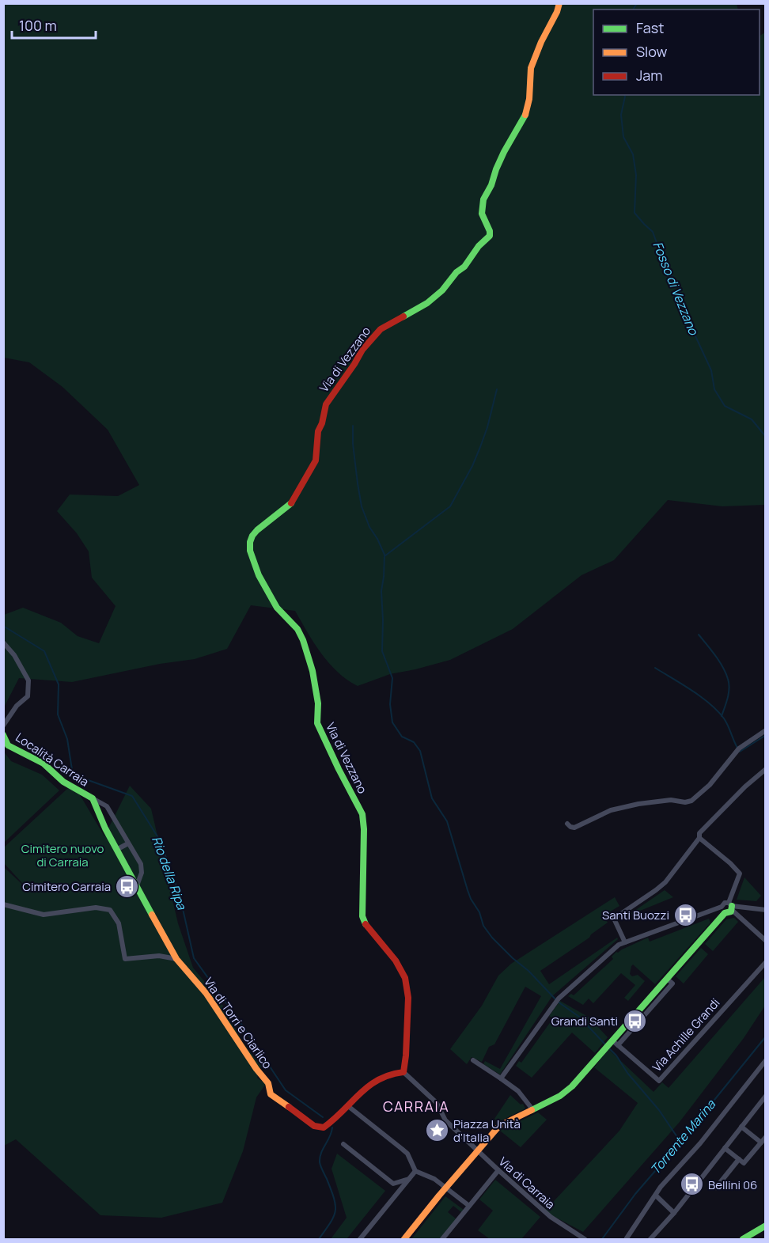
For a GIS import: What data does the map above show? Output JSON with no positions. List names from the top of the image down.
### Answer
{
  "streets": {
    "street": [
      "Via di Vezzano",
      "Località Carraia",
      "Via di Torri e Ciarlico",
      "Via Achille Grandi",
      "Via di Carraia"
    ]
  },
  "crossings": [
    ["Via di Vezzano", "Via di Torri e Ciarlico"],
    ["Via di Vezzano", "Via di Carraia"],
    ["Località Carraia", "Via di Torri e Ciarlico"],
    ["Via di Torri e Ciarlico", "Via di Carraia"]
  ],
  "districts": ["CARRAIA"],
  "water": ["Fosso di Vezzano", "Rio della Ripa", "Torrente Marina"],
  "parks": ["Cimitero nuovo di Carraia"],
  "places": {
    "bus stop": [
      "Cimitero Carraia",
      "Santi Buozzi",
      "Grandi Santi",
      "Bellini 06"
    ],
    "place": ["Piazza Unità d'Italia"]
  },
  "legend": ["Fast", "Slow", "Jam"],
  "scale_bar": "100 m"
}
